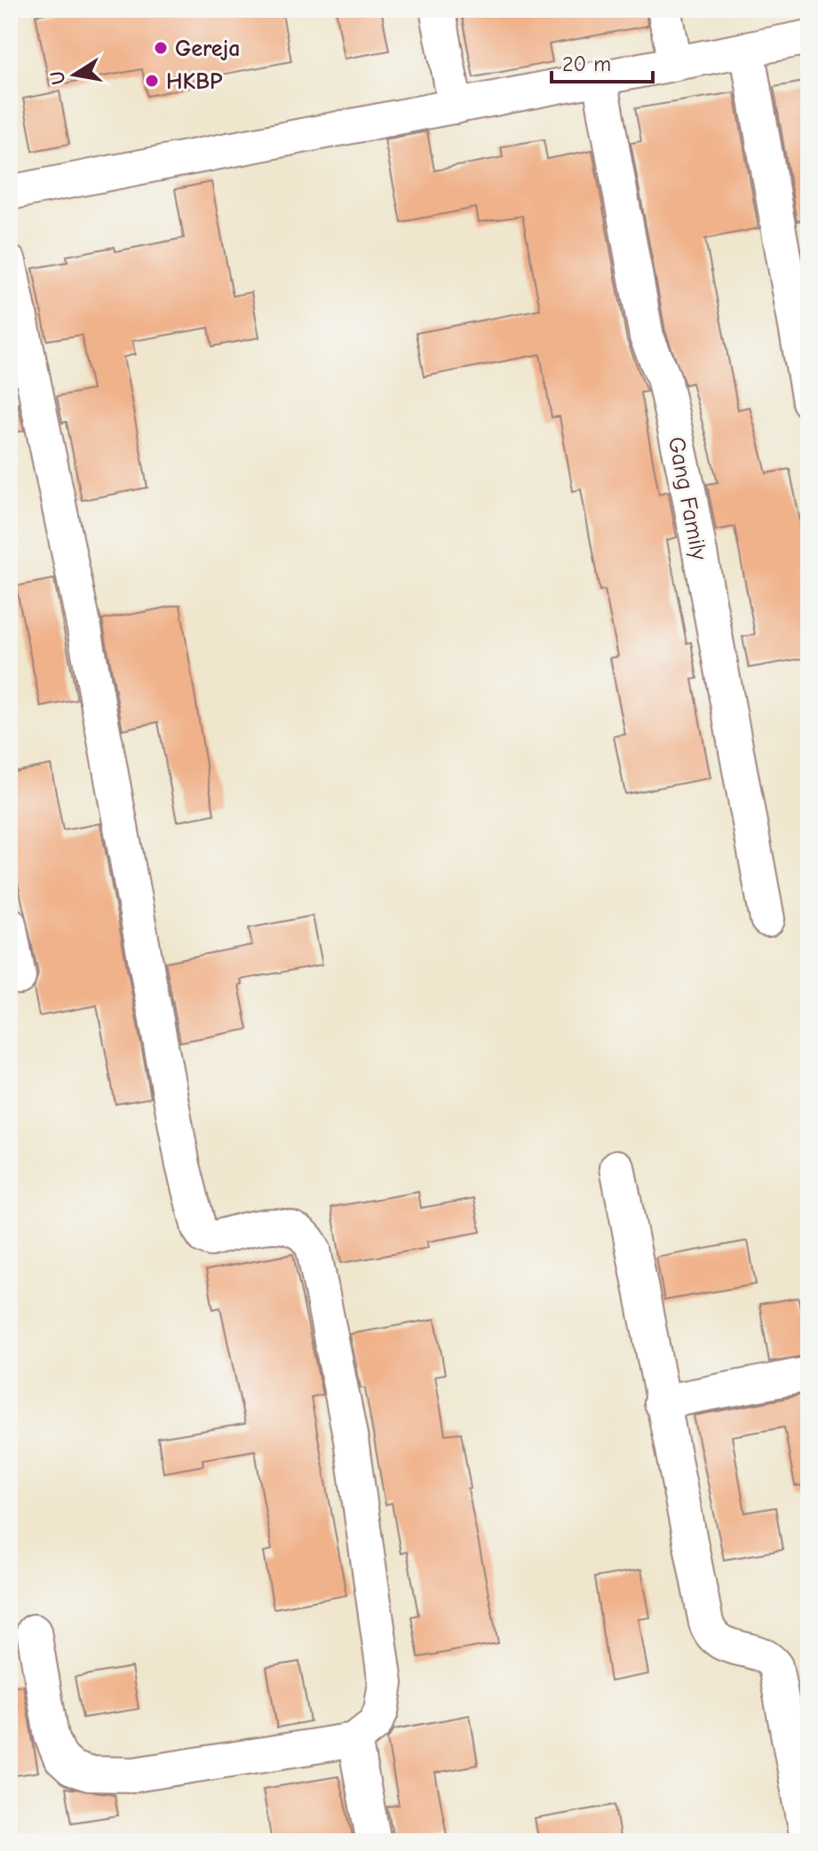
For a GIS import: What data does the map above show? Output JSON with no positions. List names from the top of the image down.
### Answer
{
  "streets": {
    "street": ["Gang Family"]
  },
  "places": ["Gereja", "HKBP"],
  "scale_bar": "20 m",
  "north": "left"
}
